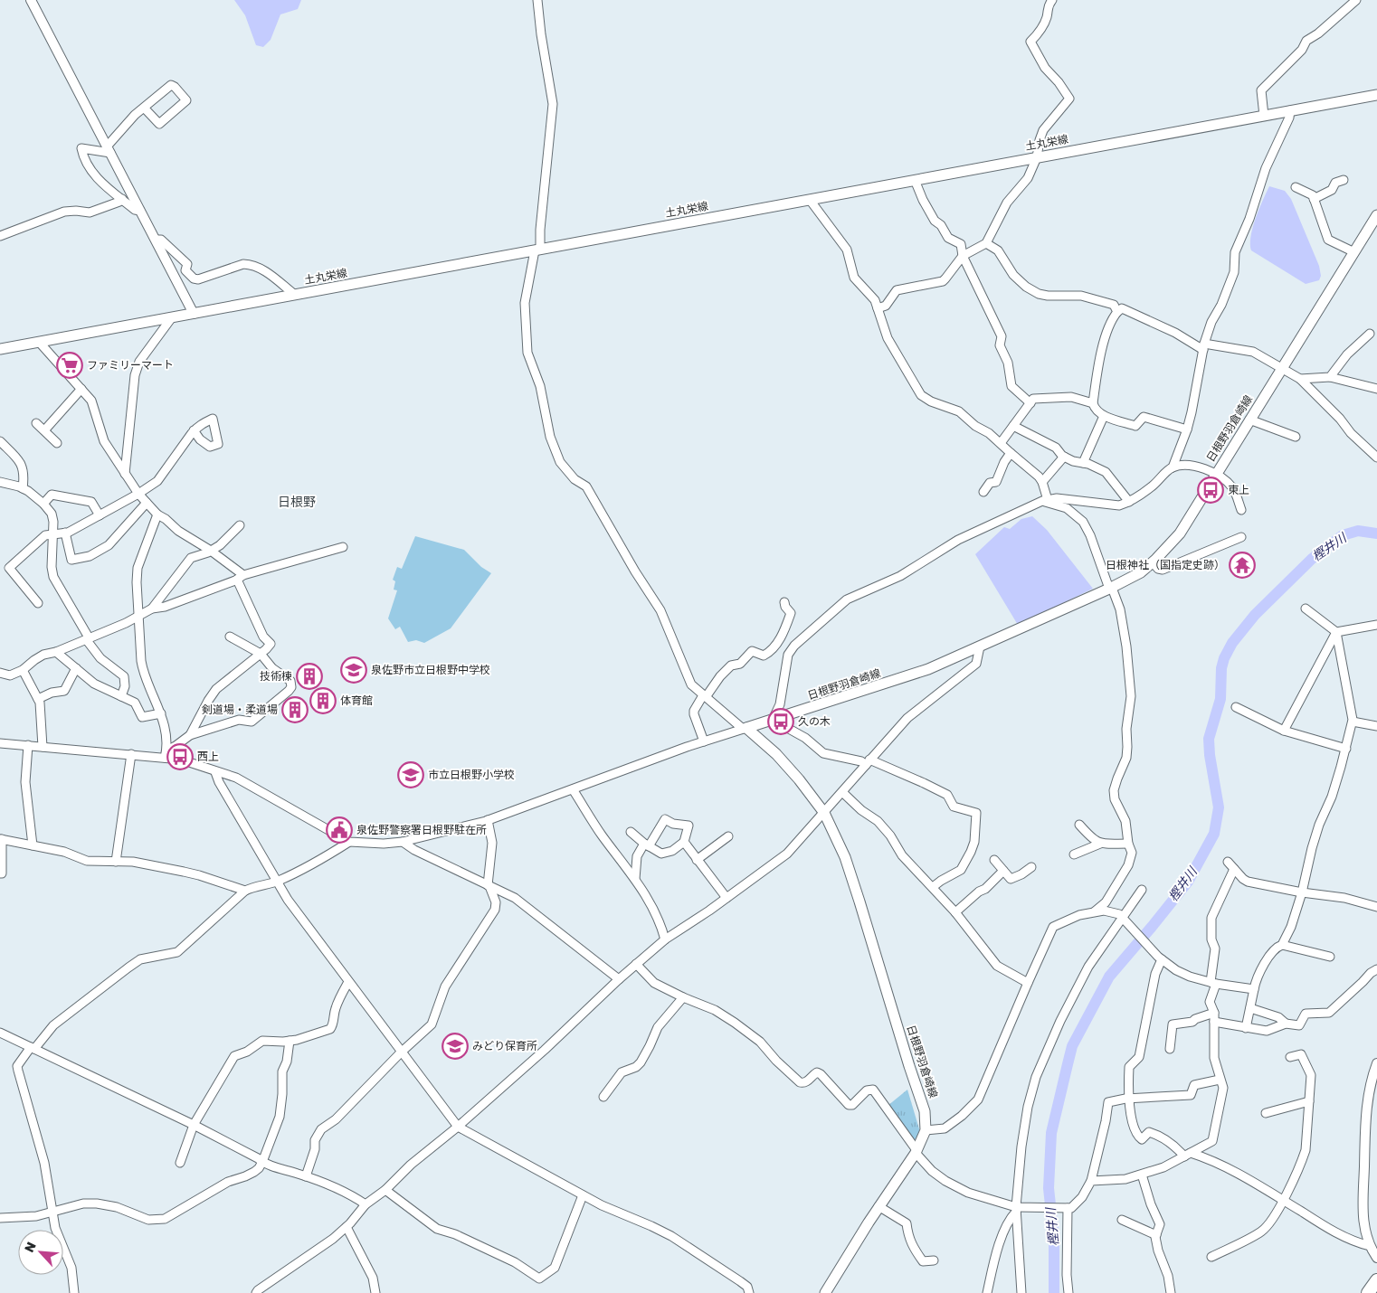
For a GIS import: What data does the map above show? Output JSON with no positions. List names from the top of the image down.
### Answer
{
  "streets": {
    "main road": ["土丸栄線", "日根野羽倉崎線"]
  },
  "districts": ["日根野"],
  "water": ["樫井川"],
  "places": {
    "supermarket": ["ファミリーマート"],
    "bus stop": ["東上", "久の木", "西上"],
    "temple": ["日根神社（国指定史跡）"],
    "school or university": ["泉佐野市立日根野中学校", "市立日根野小学校", "みどり保育所"],
    "building": ["技術棟", "体育館", "剣道場・柔道場"],
    "public building": ["泉佐野警察署日根野駐在所"]
  },
  "north": "top left"
}
